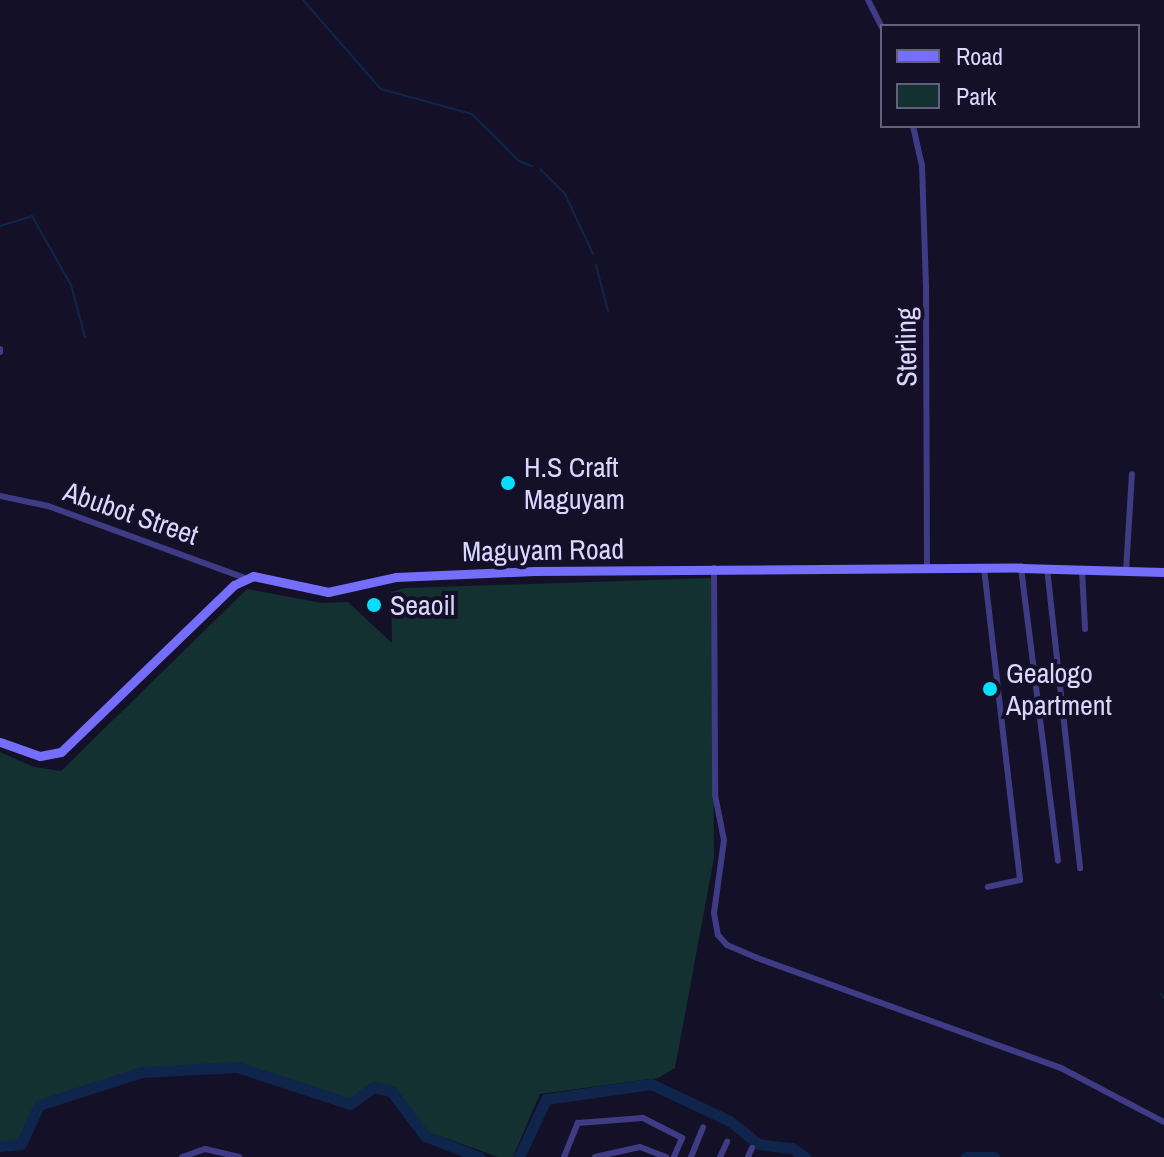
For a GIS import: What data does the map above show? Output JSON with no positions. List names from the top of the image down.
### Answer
{
  "streets": {
    "main road": ["Maguyam Road"],
    "street": ["Sterling", "Abubot Street"]
  },
  "crossings": [
    ["Sterling", "Maguyam Road"],
    ["Abubot Street", "Maguyam Road"]
  ],
  "places": ["H.S Craft Maguyam", "Seaoil", "Gealogo Apartment"],
  "legend": ["Road", "Park"]
}
